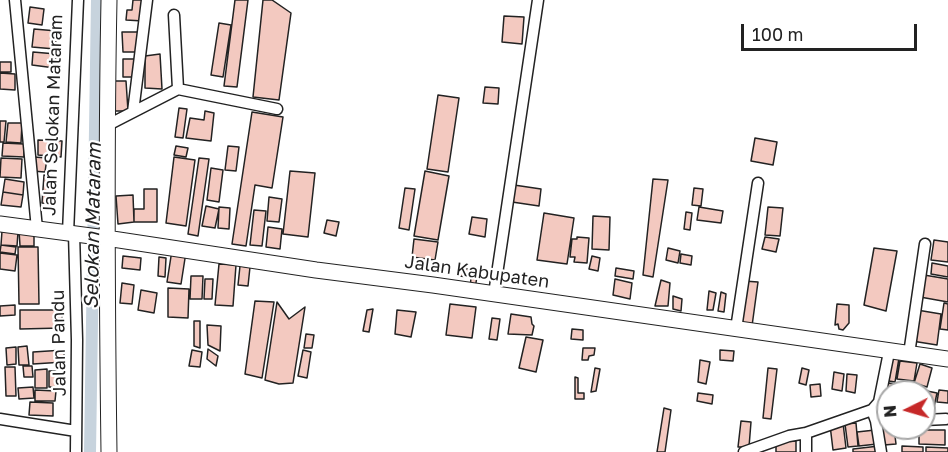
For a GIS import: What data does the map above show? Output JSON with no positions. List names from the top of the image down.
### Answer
{
  "streets": {
    "main road": ["Jalan Kabupaten"],
    "street": ["Jalan Selokan Mataram", "Jalan Pandu"]
  },
  "crossings": [
    ["Jalan Selokan Mataram", "Jalan Kabupaten"],
    ["Jalan Selokan Mataram", "Jalan Pandu"],
    ["Jalan Kabupaten", "Jalan Pandu"]
  ],
  "water": ["Selokan Mataram"],
  "scale_bar": "100 m",
  "north": "left"
}
